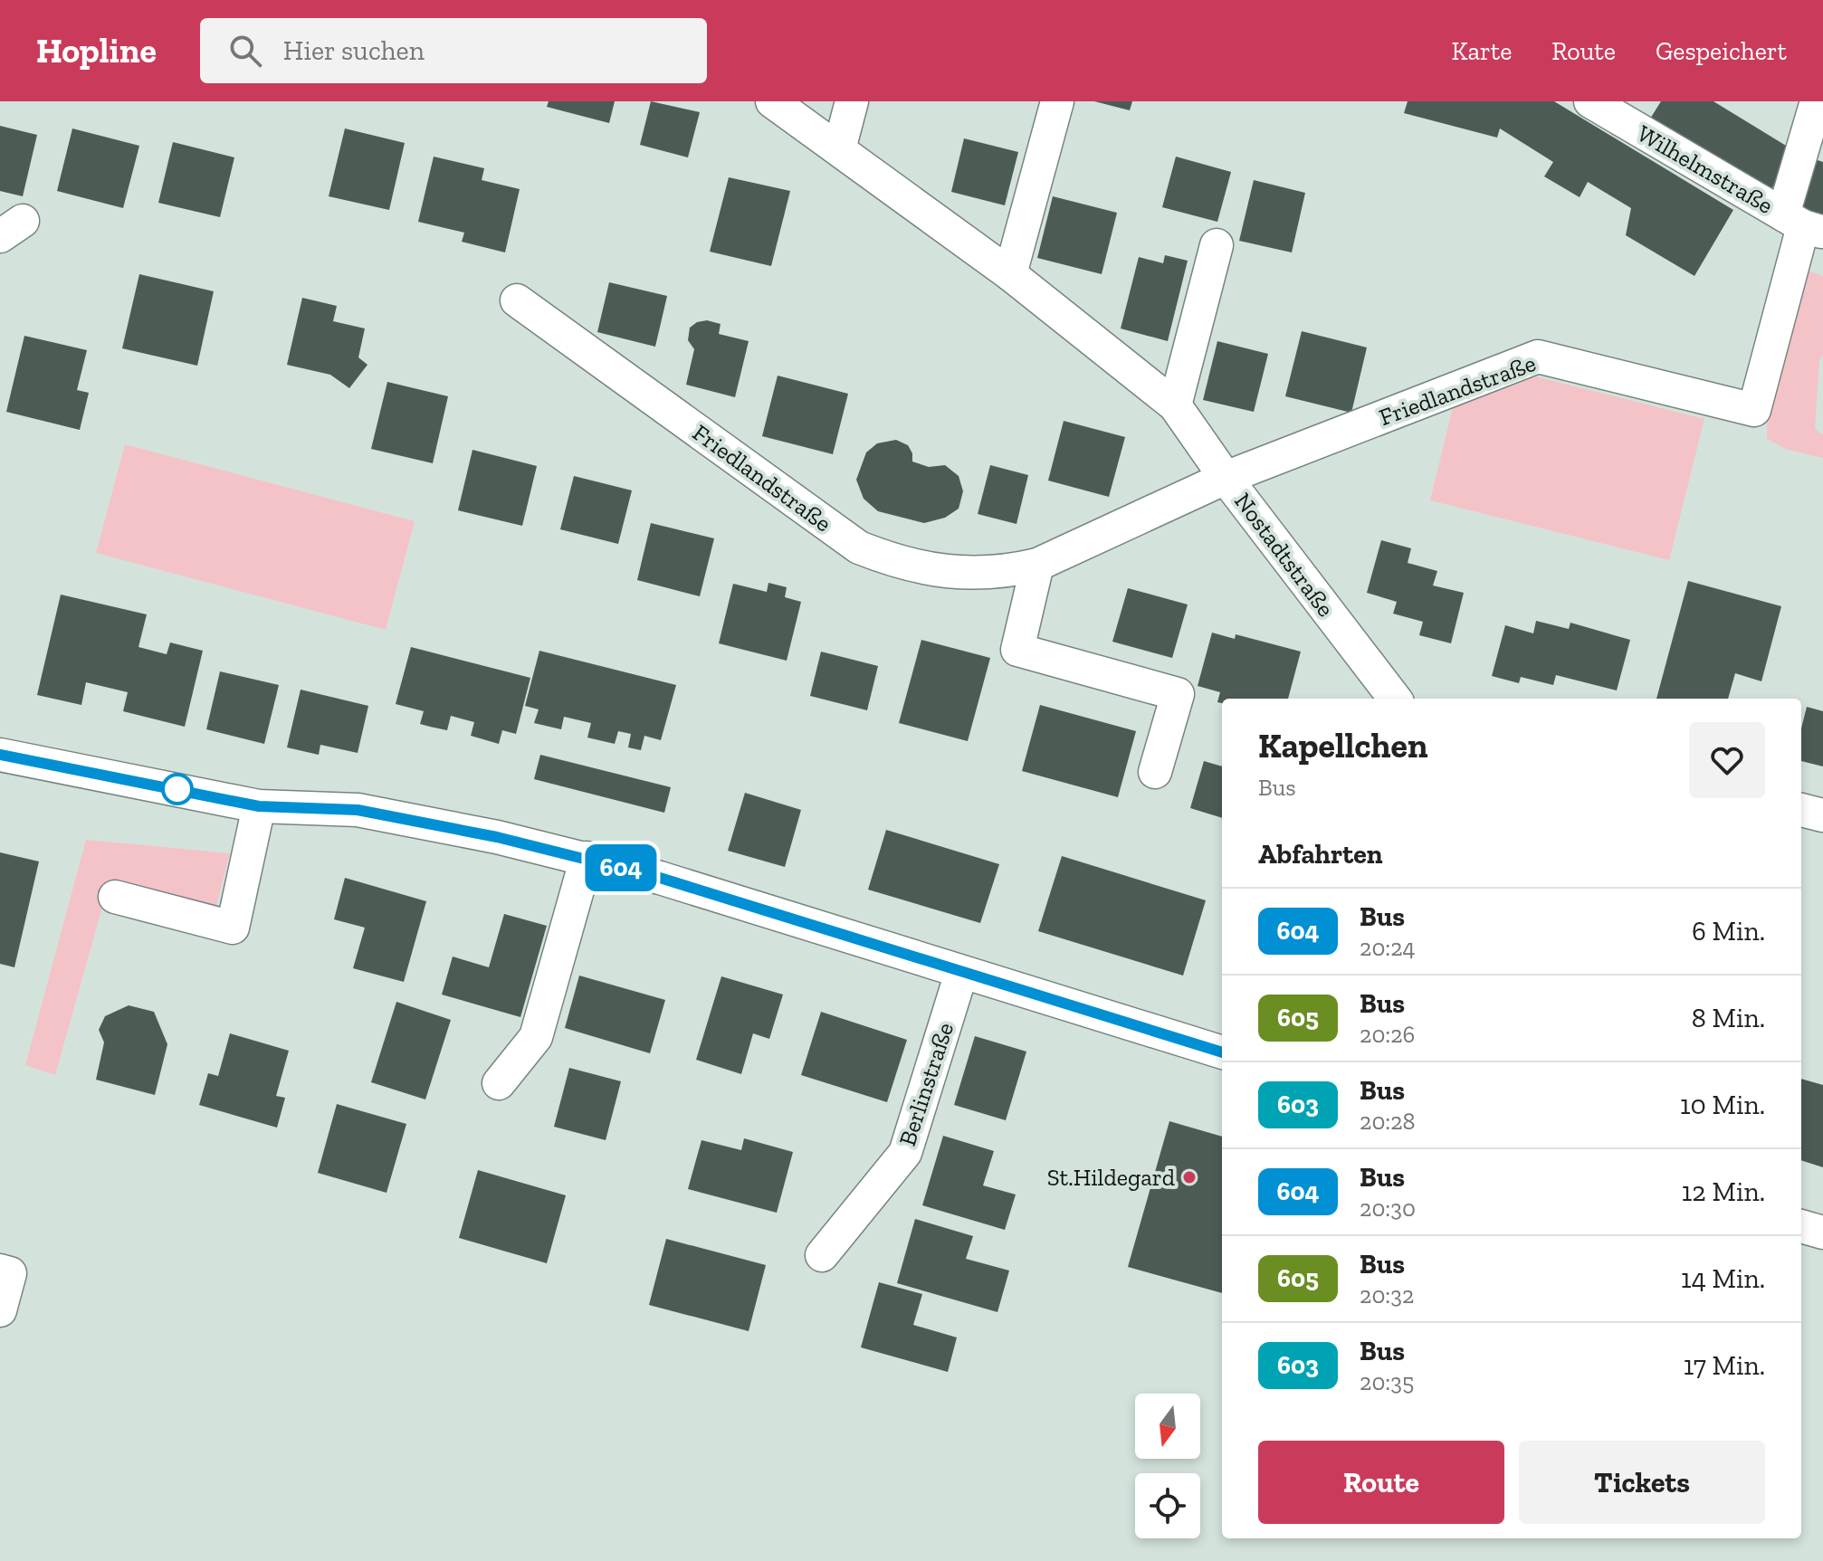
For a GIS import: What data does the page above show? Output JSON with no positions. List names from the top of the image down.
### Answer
{
  "streets": {
    "street": [
      "Wilhelmstraße",
      "Friedlandstraße",
      "Nostadtstraße",
      "Berlinstraße"
    ]
  },
  "crossings": [
    ["Wilhelmstraße", "Friedlandstraße"],
    ["Friedlandstraße", "Nostadtstraße"]
  ],
  "places": ["St.Hildegard"],
  "lines": ["bus line 604"],
  "north": "bottom",
  "page": {
    "header": "Hopline",
    "search": "Hier suchen",
    "nav": ["Karte", "Route", "Gespeichert"],
    "on_map": "604",
    "heading": [
      ["Kapellchen", "Bus"],
      "Abfahrten"
    ],
    "list": [
      {
        "mark": "604",
        "name": "Bus",
        "note": "20:24",
        "value": "6 Min."
      },
      {
        "mark": "605",
        "name": "Bus",
        "note": "20:26",
        "value": "8 Min."
      },
      {
        "mark": "603",
        "name": "Bus",
        "note": "20:28",
        "value": "10 Min."
      },
      {
        "mark": "604",
        "name": "Bus",
        "note": "20:30",
        "value": "12 Min."
      },
      {
        "mark": "605",
        "name": "Bus",
        "note": "20:32",
        "value": "14 Min."
      },
      {
        "mark": "603",
        "name": "Bus",
        "note": "20:35",
        "value": "17 Min."
      }
    ],
    "buttons": ["Route", "Tickets"]
  }
}
